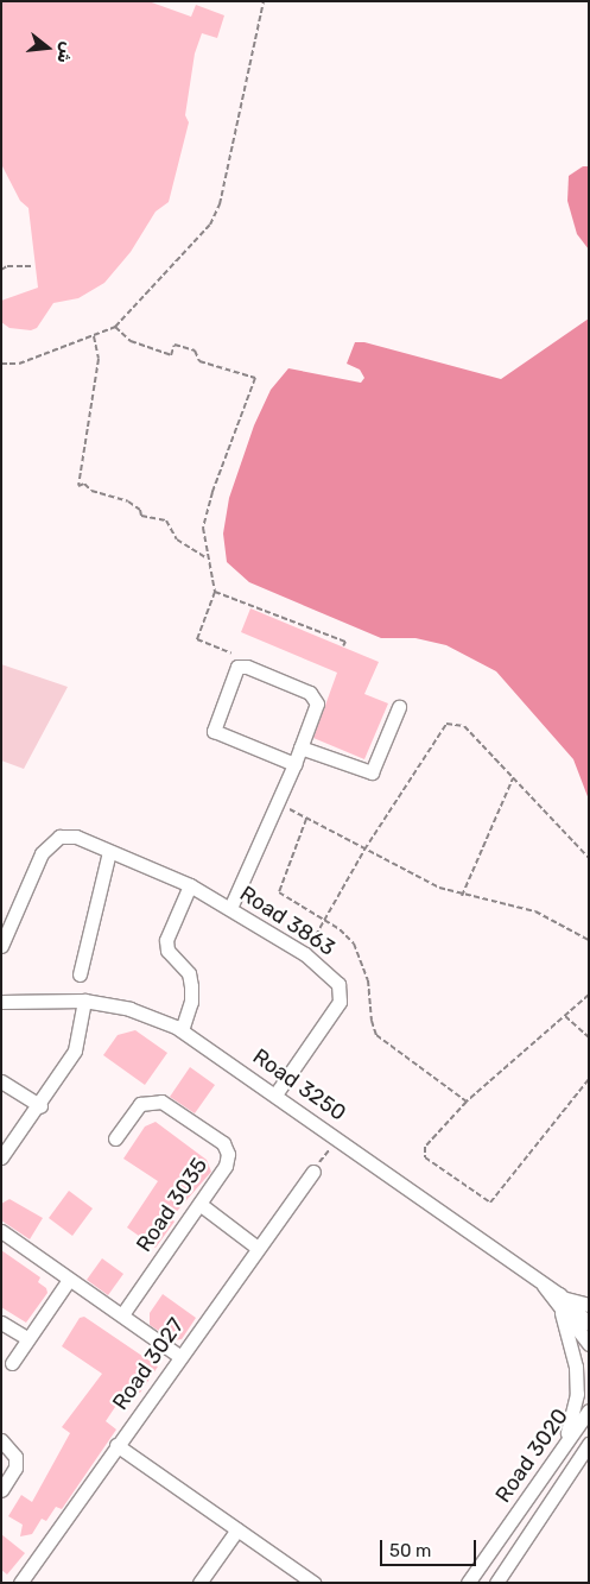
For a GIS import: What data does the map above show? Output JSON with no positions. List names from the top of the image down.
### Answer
{
  "streets": {
    "street": [
      "Road 3863",
      "Road 3250",
      "Road 3035",
      "Road 3027",
      "Road 3020"
    ]
  },
  "crossings": [
    ["Road 3863", "Road 3250"]
  ],
  "scale_bar": "50 m",
  "north": "right"
}
